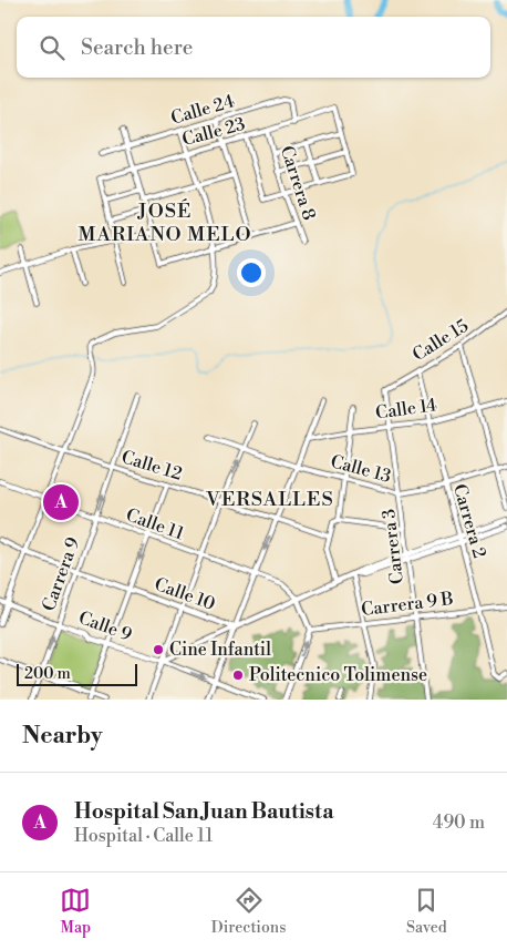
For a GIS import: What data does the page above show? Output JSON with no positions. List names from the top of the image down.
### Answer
{
  "streets": {
    "main road": ["Carrera 9", "Calle 10", "Calle 9"],
    "street": [
      "Calle 24",
      "Calle 23",
      "Carrera 8",
      "Calle 15",
      "Calle 14",
      "Calle 12",
      "Calle 13",
      "Carrera 2",
      "Calle 11",
      "Carrera 3",
      "Carrera 9 B"
    ]
  },
  "crossings": [
    ["Calle 24", "Calle 23"],
    ["Calle 23", "Carrera 8"],
    ["Calle 15", "Carrera 2"],
    ["Calle 15", "Carrera 3"],
    ["Calle 14", "Carrera 2"],
    ["Calle 14", "Carrera 3"],
    ["Calle 12", "Carrera 9"],
    ["Calle 13", "Carrera 2"],
    ["Calle 13", "Carrera 3"],
    ["Carrera 2", "Calle 10"],
    ["Carrera 2", "Carrera 9 B"],
    ["Calle 11", "Carrera 9"],
    ["Calle 11", "Calle 10"],
    ["Carrera 3", "Calle 10"],
    ["Carrera 3", "Carrera 9 B"],
    ["Carrera 9", "Calle 10"],
    ["Carrera 9", "Calle 9"]
  ],
  "districts": ["JOSÉ MARIANO MELO", "VERSALLES"],
  "places": ["Cine Infantil", "Politecnico Tolimense"],
  "scale_bar": "200 m",
  "page": {
    "search": "Search here",
    "pins": "A",
    "scale": "200 m",
    "heading": "Nearby",
    "list": [
      {
        "mark": "A",
        "name": "Hospital San Juan Bautista",
        "note": "Hospital · Calle 11",
        "value": "490 m"
      }
    ],
    "nav": ["Map", "Directions", "Saved"]
  }
}
